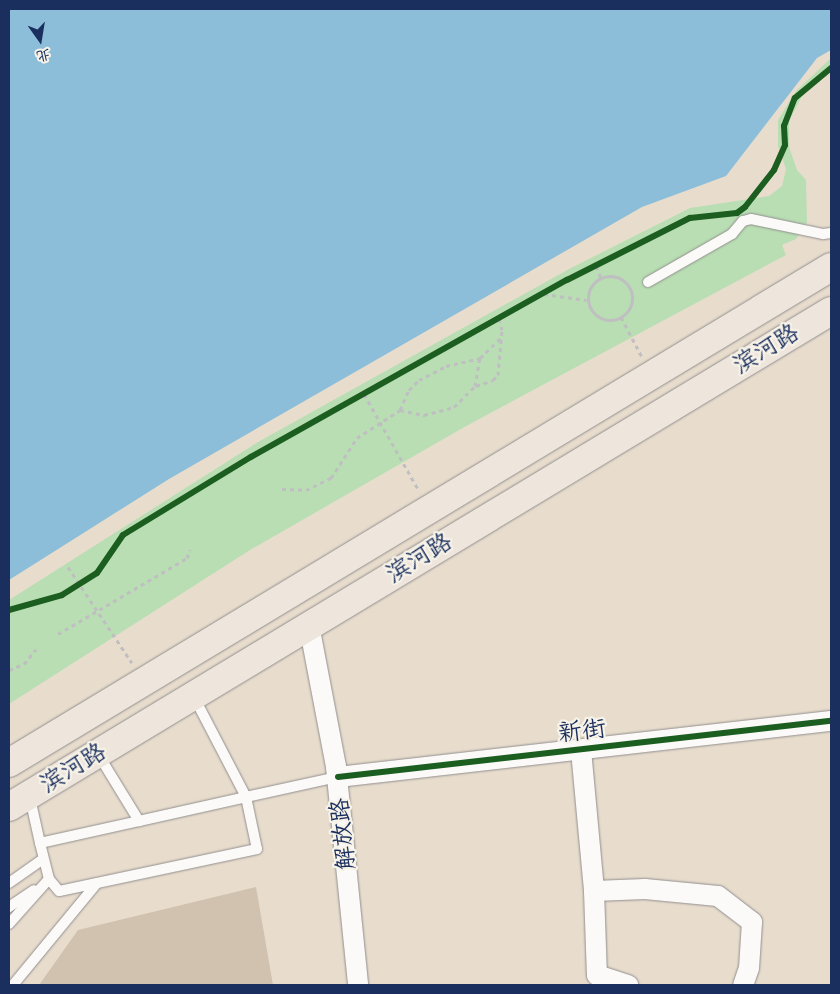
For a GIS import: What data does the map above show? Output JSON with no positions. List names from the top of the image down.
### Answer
{
  "streets": {
    "main road": ["滨河路"],
    "street": ["新街", "解放路"]
  },
  "crossings": [
    ["滨河路", "解放路"],
    ["新街", "解放路"]
  ],
  "north": "bottom"
}
